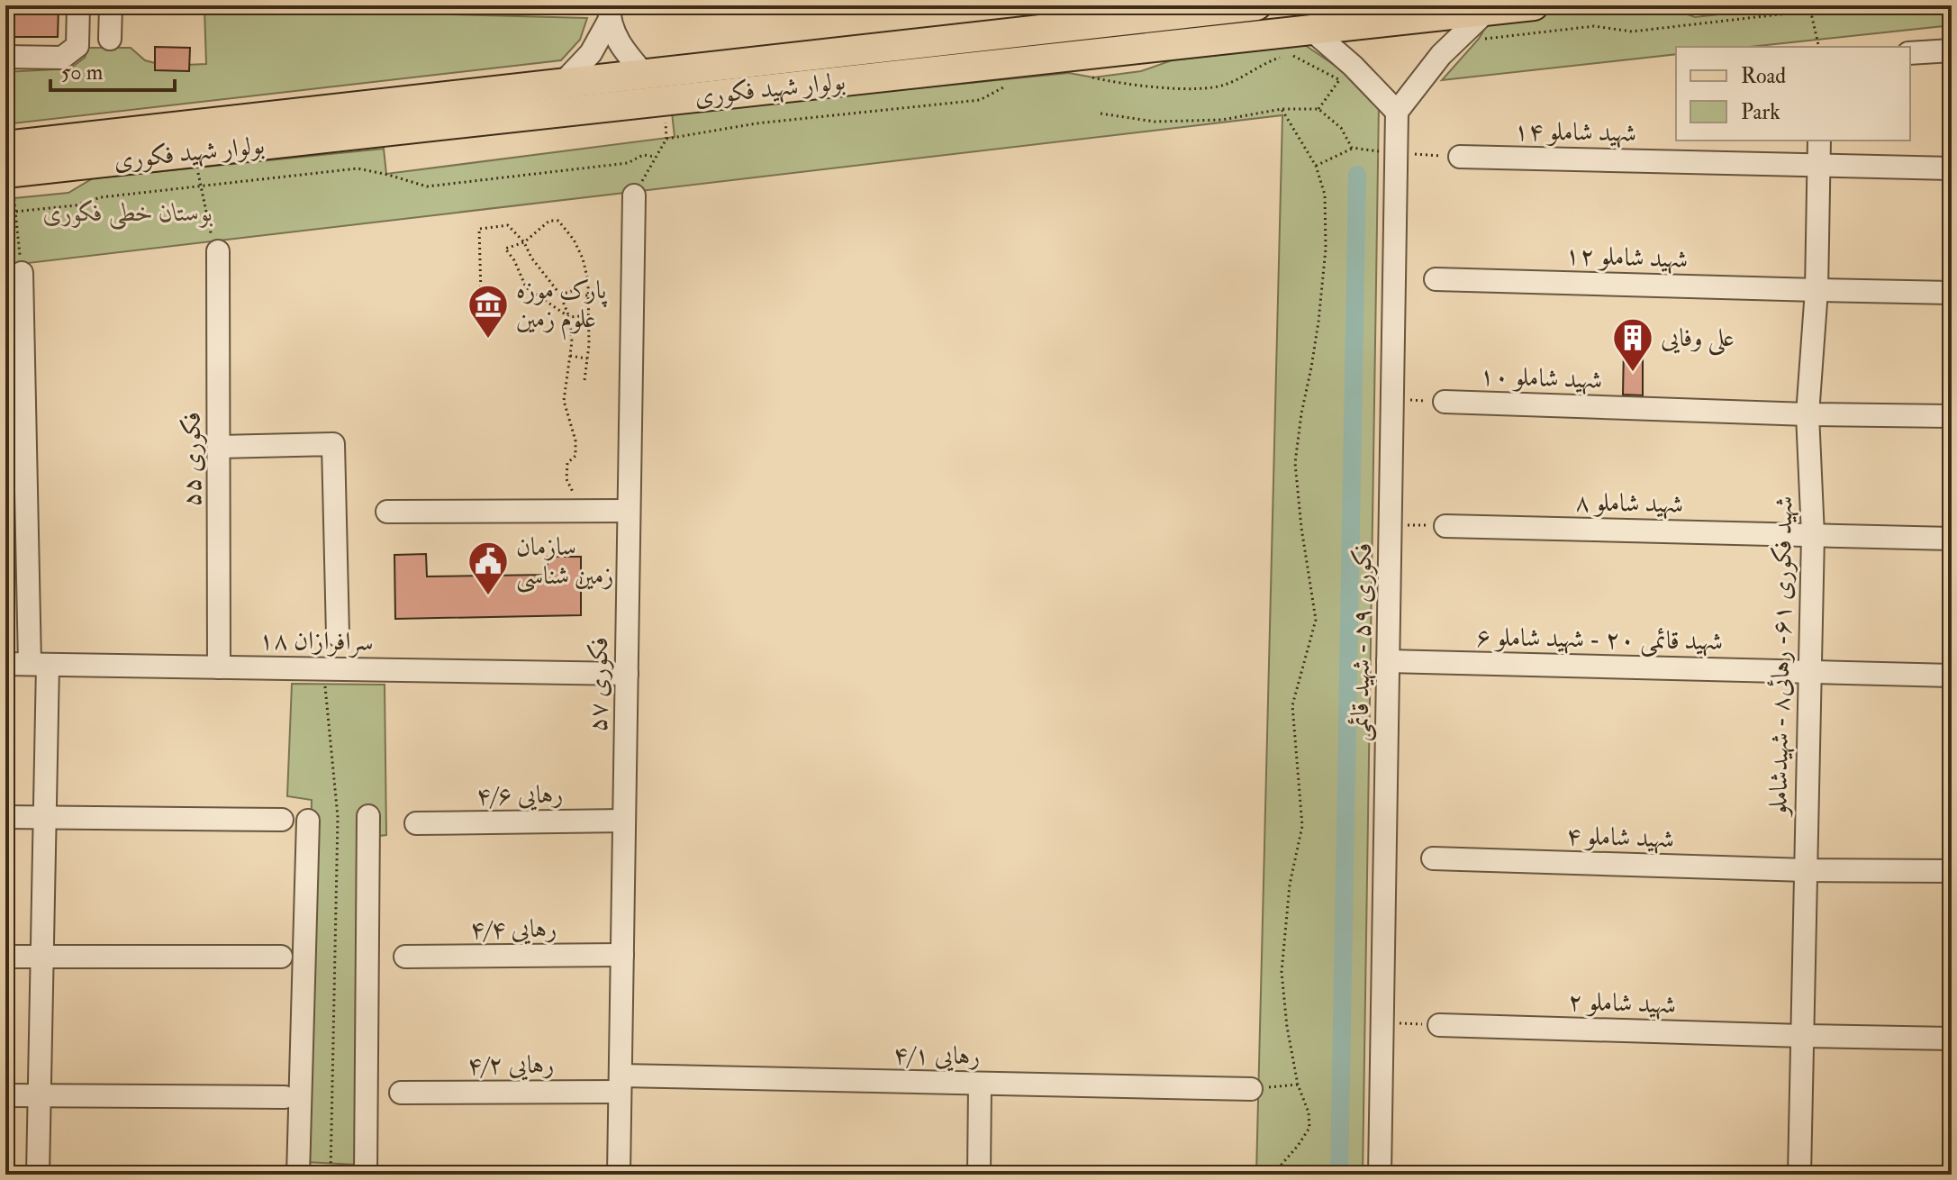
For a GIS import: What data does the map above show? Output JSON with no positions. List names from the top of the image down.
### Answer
{
  "streets": {
    "main road": ["بولوار شهید فکوری"],
    "street": [
      "شهید شاملو ۱۴",
      "شهید شاملو ۱۲",
      "شهید شاملو ۱۰",
      "فکوری ۵۵",
      "شهید شاملو ۸",
      "شهید قائمی ۲۰ - شهید شاملو ۶",
      "سرافرازان ۱۸",
      "فکوری ۵۹ - شهید قائمی",
      "شهید فکوری ۶۱- رهائی۸ - شهیدشاملو",
      "فکوری ۵۷",
      "رهایی ۴/۶",
      "شهید شاملو ۴",
      "رهایی ۴/۴",
      "شهید شاملو ۲",
      "رهایی ۴/۱",
      "رهایی ۴/۲"
    ]
  },
  "crossings": [
    ["شهید شاملو ۱۴", "شهید فکوری ۶۱- رهائی۸ - شهیدشاملو"],
    ["شهید شاملو ۱۲", "شهید فکوری ۶۱- رهائی۸ - شهیدشاملو"],
    ["شهید شاملو ۱۰", "شهید فکوری ۶۱- رهائی۸ - شهیدشاملو"],
    ["فکوری ۵۵", "سرافرازان ۱۸"],
    ["شهید شاملو ۸", "شهید فکوری ۶۱- رهائی۸ - شهیدشاملو"],
    ["شهید قائمی ۲۰ - شهید شاملو ۶", "فکوری ۵۹ - شهید قائمی"],
    ["شهید قائمی ۲۰ - شهید شاملو ۶", "شهید فکوری ۶۱- رهائی۸ - شهیدشاملو"],
    ["سرافرازان ۱۸", "فکوری ۵۷"],
    ["شهید فکوری ۶۱- رهائی۸ - شهیدشاملو", "شهید شاملو ۴"],
    ["شهید فکوری ۶۱- رهائی۸ - شهیدشاملو", "شهید شاملو ۲"],
    ["فکوری ۵۷", "رهایی ۴/۶"],
    ["فکوری ۵۷", "رهایی ۴/۴"],
    ["فکوری ۵۷", "رهایی ۴/۱"],
    ["فکوری ۵۷", "رهایی ۴/۲"],
    ["رهایی ۴/۱", "رهایی ۴/۲"]
  ],
  "parks": ["بوستان خطی فکوری"],
  "places": {
    "museum": ["پارک موزه علوم زمین"],
    "building": ["علی وفایی"],
    "public building": ["سازمان زمین شناسی"]
  },
  "legend": ["Road", "Park"],
  "scale_bar": "50 m"
}
